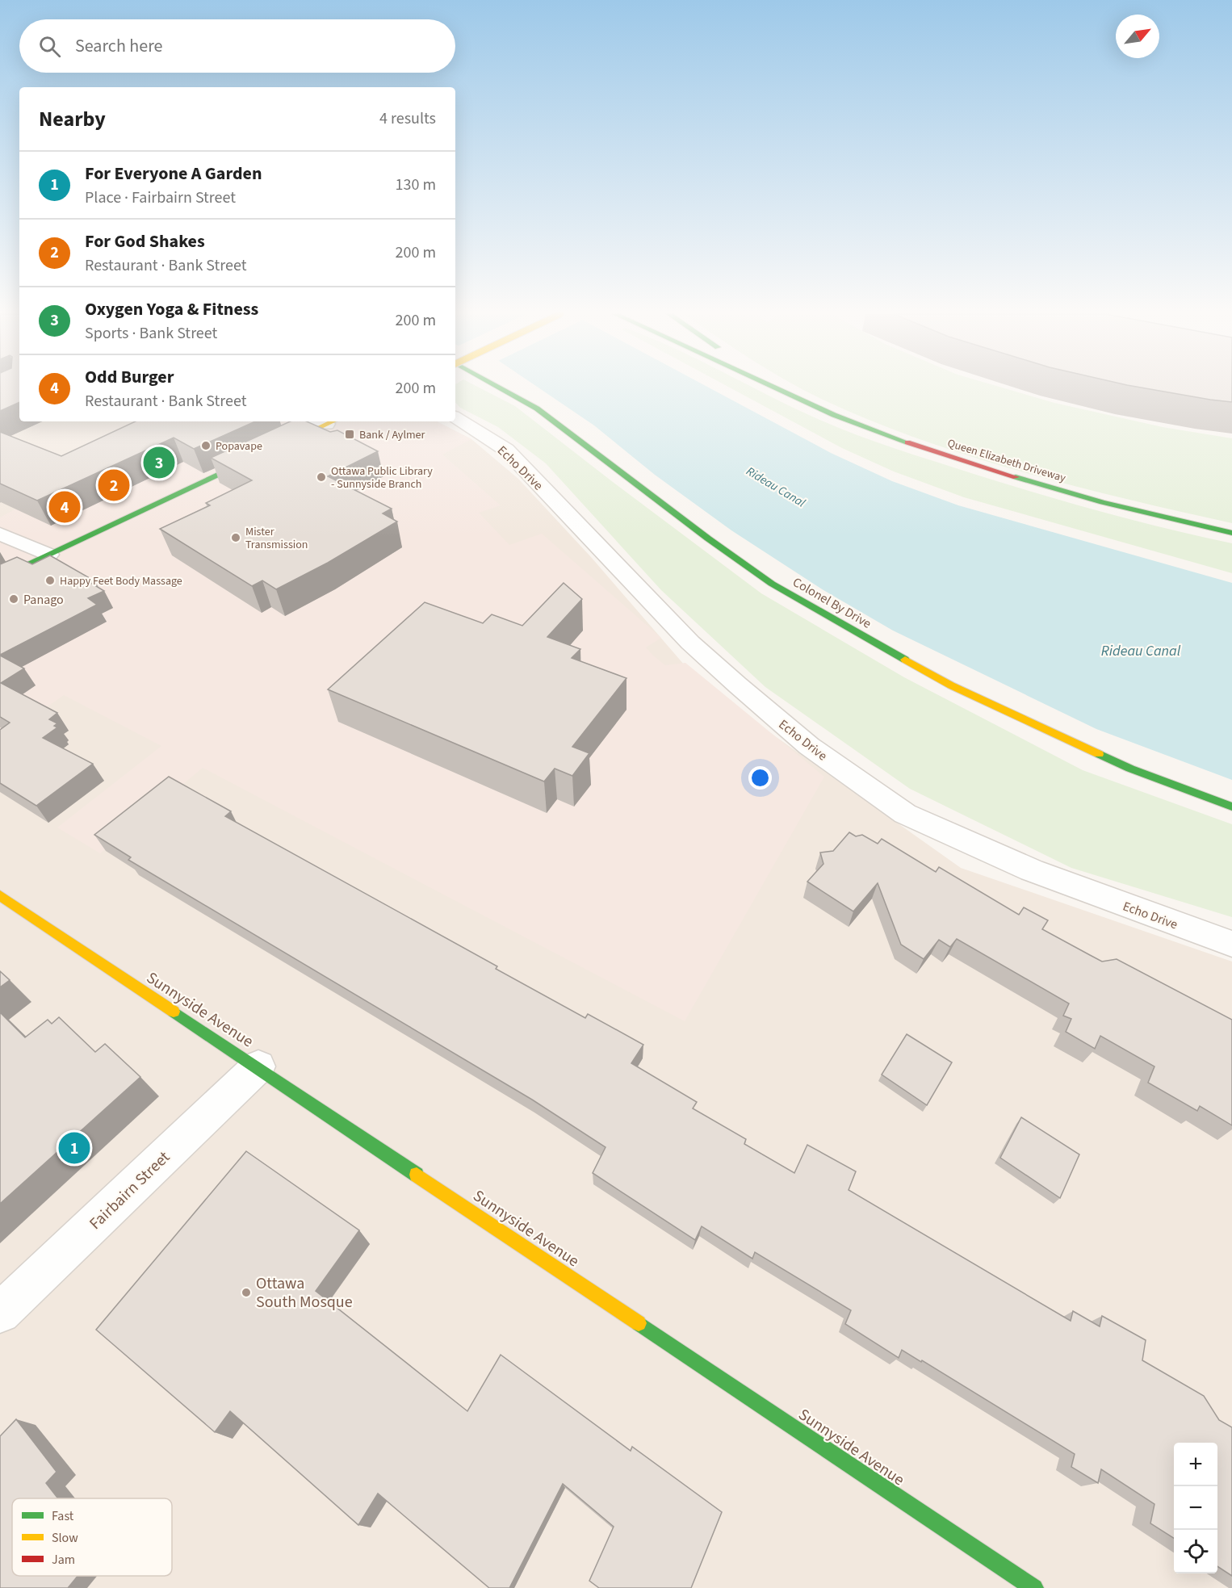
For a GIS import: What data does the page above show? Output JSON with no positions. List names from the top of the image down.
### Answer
{
  "streets": {
    "main road": ["Queen Elizabeth Driveway", "Colonel By Drive", "Sunnyside Avenue"],
    "street": ["Echo Drive", "Fairbairn Street"]
  },
  "crossings": [
    ["Sunnyside Avenue", "Fairbairn Street"]
  ],
  "water": ["Rideau Canal"],
  "places": {
    "transit": ["Bank / Aylmer"],
    "other": [
      "Popavape",
      "Ottawa Public Library - Sunnyside Branch",
      "Mister Transmission",
      "Happy Feet Body Massage",
      "Panago",
      "Ottawa South Mosque"
    ]
  },
  "legend": ["Fast", "Slow", "Jam"],
  "north": "top right",
  "page": {
    "search": "Search here",
    "heading": ["Nearby", "4 results"],
    "list": [
      {
        "mark": "1",
        "name": "For Everyone A Garden",
        "note": "Place · Fairbairn Street",
        "value": "130 m"
      },
      {
        "mark": "2",
        "name": "For God Shakes",
        "note": "Restaurant · Bank Street",
        "value": "200 m"
      },
      {
        "mark": "3",
        "name": "Oxygen Yoga & Fitness",
        "note": "Sports · Bank Street",
        "value": "200 m"
      },
      {
        "mark": "4",
        "name": "Odd Burger",
        "note": "Restaurant · Bank Street",
        "value": "200 m"
      }
    ],
    "pins": [
      "3",
      "2",
      "4",
      "1"
    ],
    "map_buttons": ["+", "−"]
  }
}
